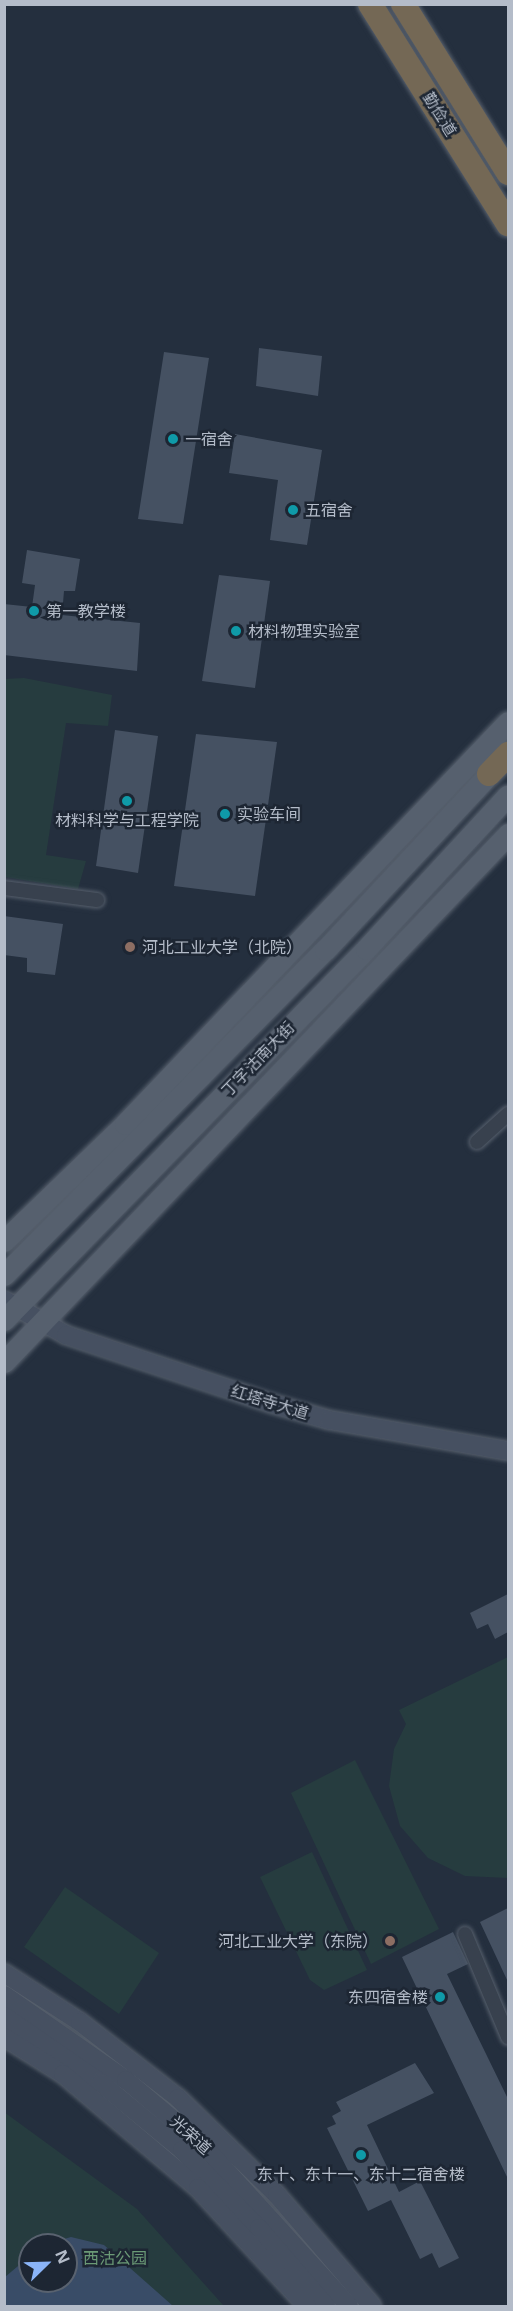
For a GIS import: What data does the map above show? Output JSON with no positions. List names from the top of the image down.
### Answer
{
  "streets": {
    "highway": ["勤俭道"],
    "main road": ["丁字沽南大街", "红塔寺大道", "光荣道"]
  },
  "crossings": [
    ["丁字沽南大街", "红塔寺大道"]
  ],
  "parks": ["西沽公园"],
  "places": [
    "一宿舍",
    "五宿舍",
    "第一教学楼",
    "材料物理实验室",
    "材料科学与工程学院",
    "实验车间",
    "河北工业大学（北院）",
    "河北工业大学（东院）",
    "东四宿舍楼",
    "东十、东十一、东十二宿舍楼"
  ],
  "north": "top right"
}
